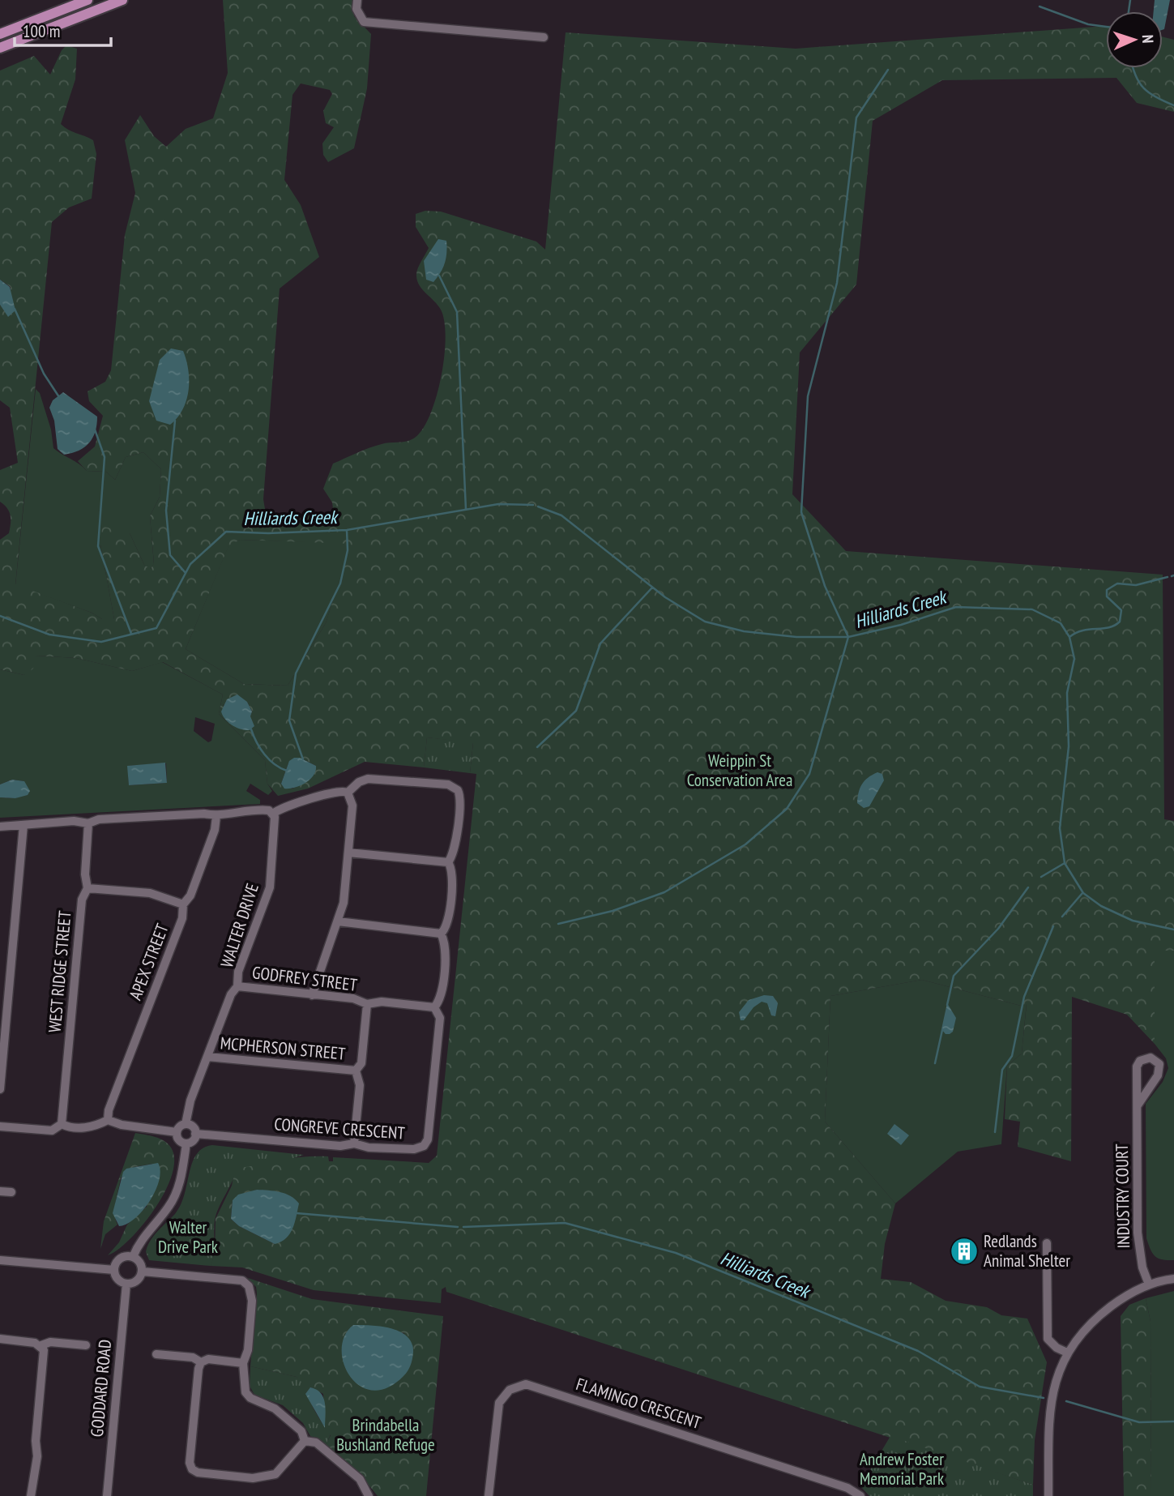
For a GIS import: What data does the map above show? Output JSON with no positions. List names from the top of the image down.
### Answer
{
  "streets": {
    "street": [
      "WALTER DRIVE",
      "APEX STREET",
      "WEST RIDGE STREET",
      "GODFREY STREET",
      "MCPHERSON STREET",
      "CONGREVE CRESCENT",
      "INDUSTRY COURT",
      "GODDARD ROAD",
      "FLAMINGO CRESCENT"
    ]
  },
  "crossings": [
    ["WALTER DRIVE", "GODFREY STREET"],
    ["WALTER DRIVE", "MCPHERSON STREET"],
    ["WALTER DRIVE", "CONGREVE CRESCENT"],
    ["GODFREY STREET", "CONGREVE CRESCENT"]
  ],
  "water": ["Hilliards Creek"],
  "parks": [
    "Weippin St Conservation Area",
    "Walter Drive Park",
    "Brindabella Bushland Refuge",
    "Andrew Foster Memorial Park"
  ],
  "places": {
    "building": ["Redlands Animal Shelter"]
  },
  "scale_bar": "100 m",
  "north": "right"
}
